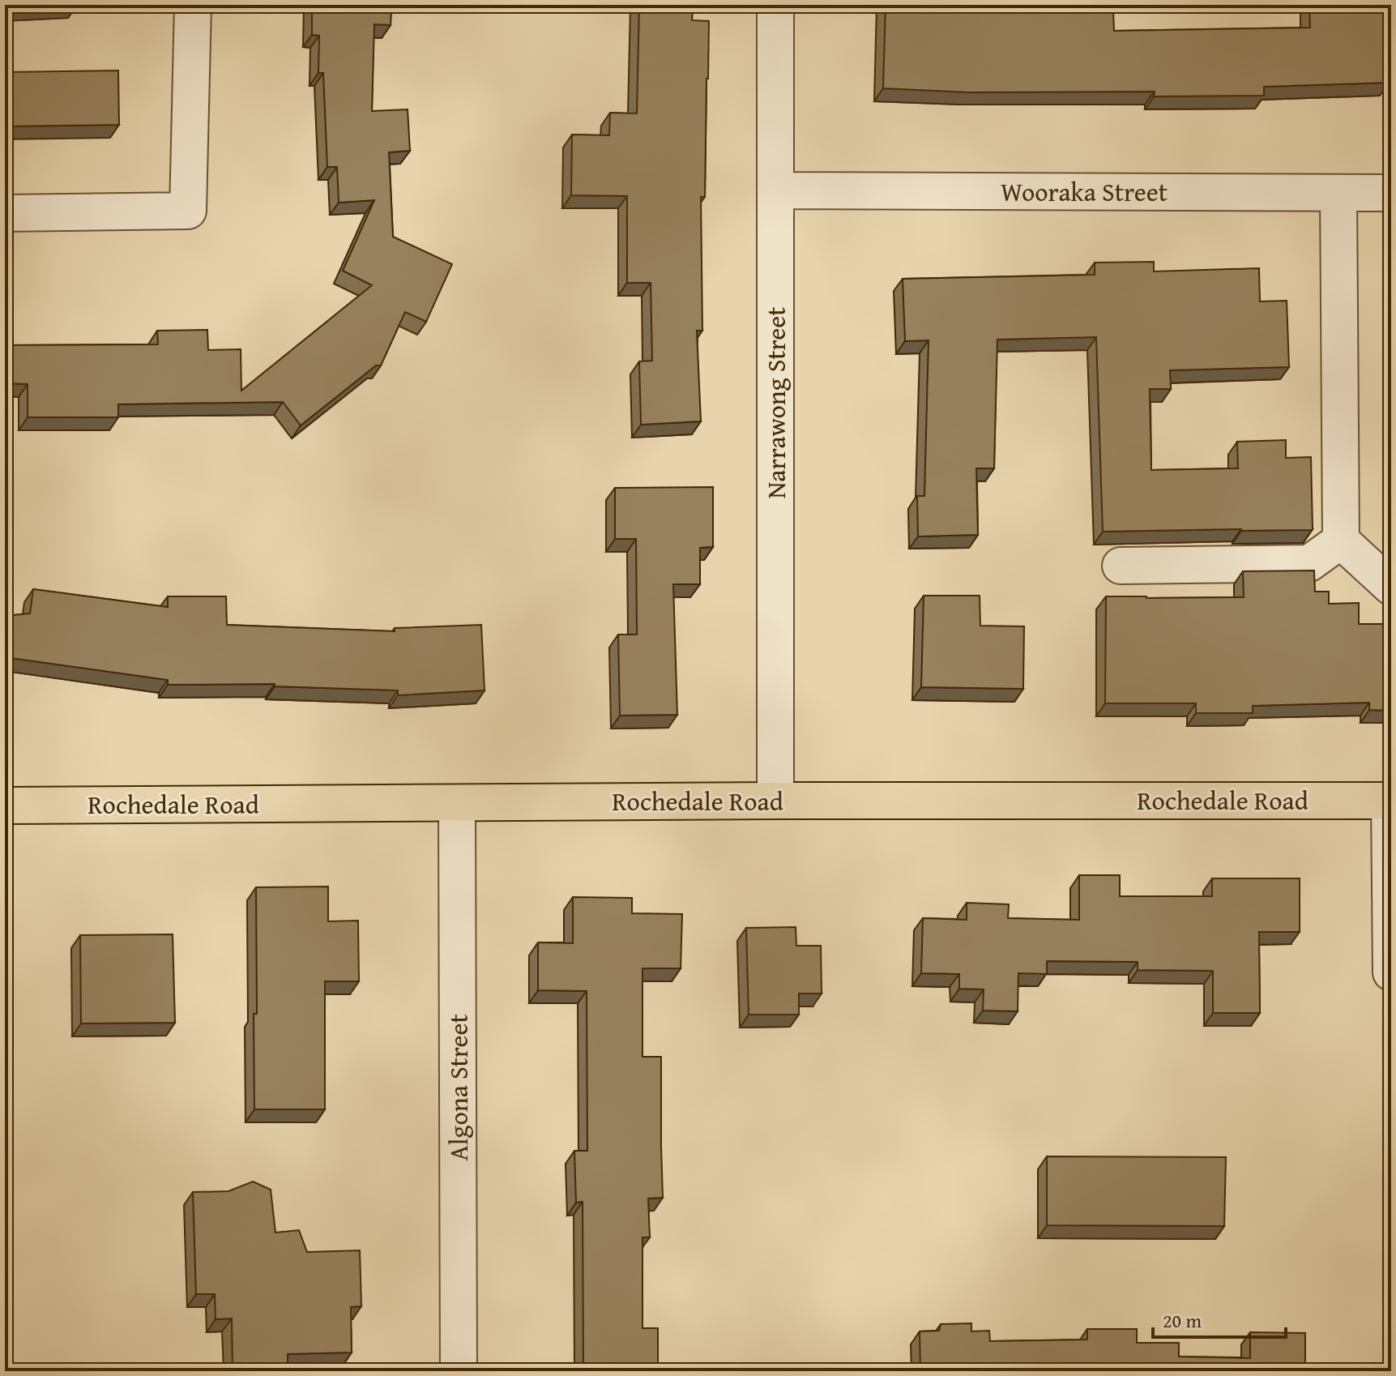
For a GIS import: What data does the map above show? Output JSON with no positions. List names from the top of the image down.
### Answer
{
  "streets": {
    "main road": ["Rochedale Road"],
    "street": ["Wooraka Street", "Narrawong Street", "Algona Street"]
  },
  "crossings": [
    ["Wooraka Street", "Narrawong Street"],
    ["Narrawong Street", "Rochedale Road"],
    ["Rochedale Road", "Algona Street"]
  ],
  "scale_bar": "20 m"
}
